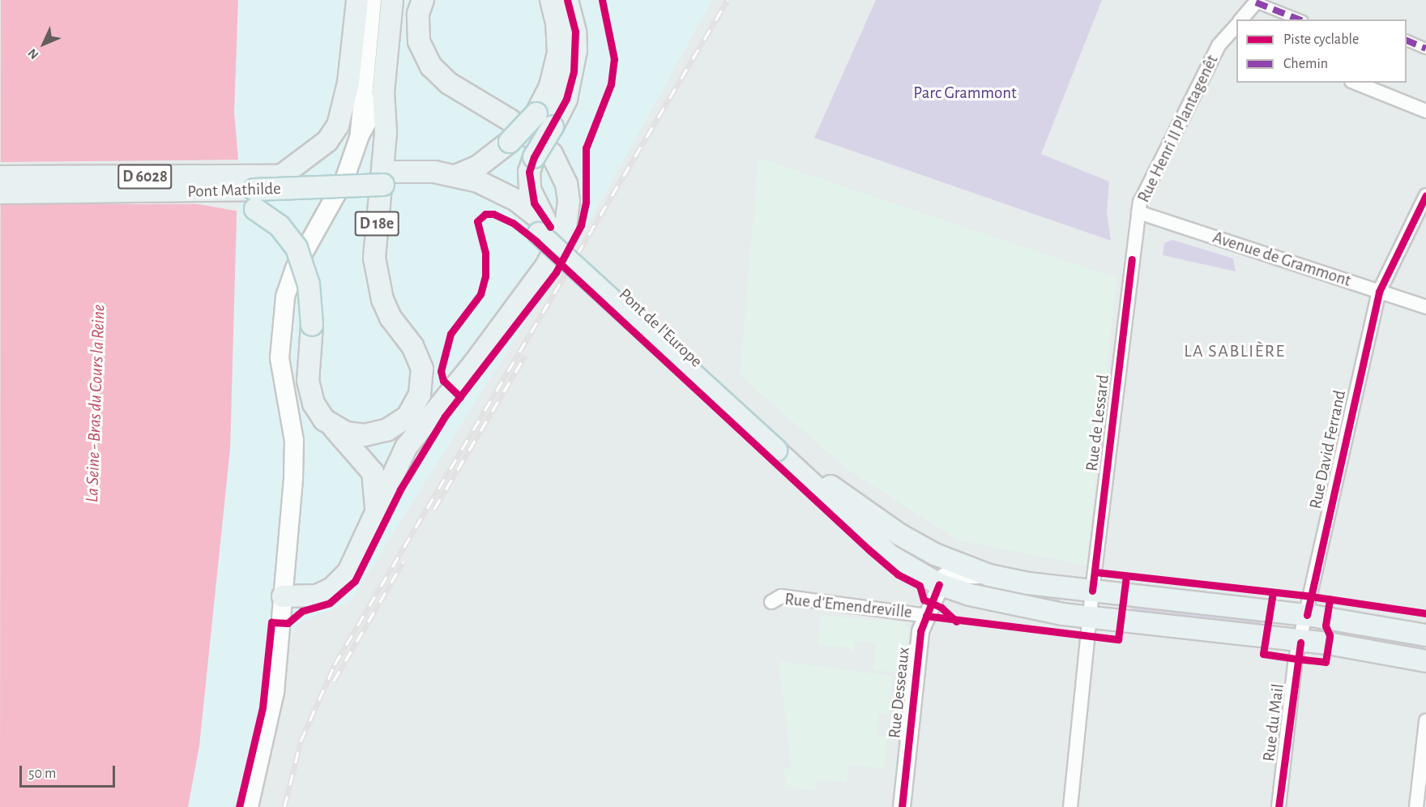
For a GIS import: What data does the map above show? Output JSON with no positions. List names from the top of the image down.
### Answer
{
  "streets": {
    "main road": [
      "D 6028",
      "Pont Mathilde",
      "D 18e",
      "Pont de l'Europe"
    ],
    "street": [
      "Rue Henri II Plantagenêt",
      "Avenue de Grammont",
      "Rue de Lessard",
      "Rue David Ferrand",
      "Rue d'Emendreville",
      "Rue Desseaux",
      "Rue du Mail"
    ]
  },
  "crossings": [
    ["Rue Henri II Plantagenêt", "Avenue de Grammont"],
    ["Rue Henri II Plantagenêt", "Rue de Lessard"],
    ["Avenue de Grammont", "Rue de Lessard"],
    ["Avenue de Grammont", "Rue David Ferrand"],
    ["Rue David Ferrand", "Rue du Mail"],
    ["Rue d'Emendreville", "Rue Desseaux"]
  ],
  "districts": ["LA SABLIÈRE"],
  "water": ["La Seine - Bras du Cours la Reine"],
  "parks": ["Parc Grammont"],
  "legend": ["Piste cyclable", "Chemin"],
  "scale_bar": "50 m",
  "north": "bottom left"
}
